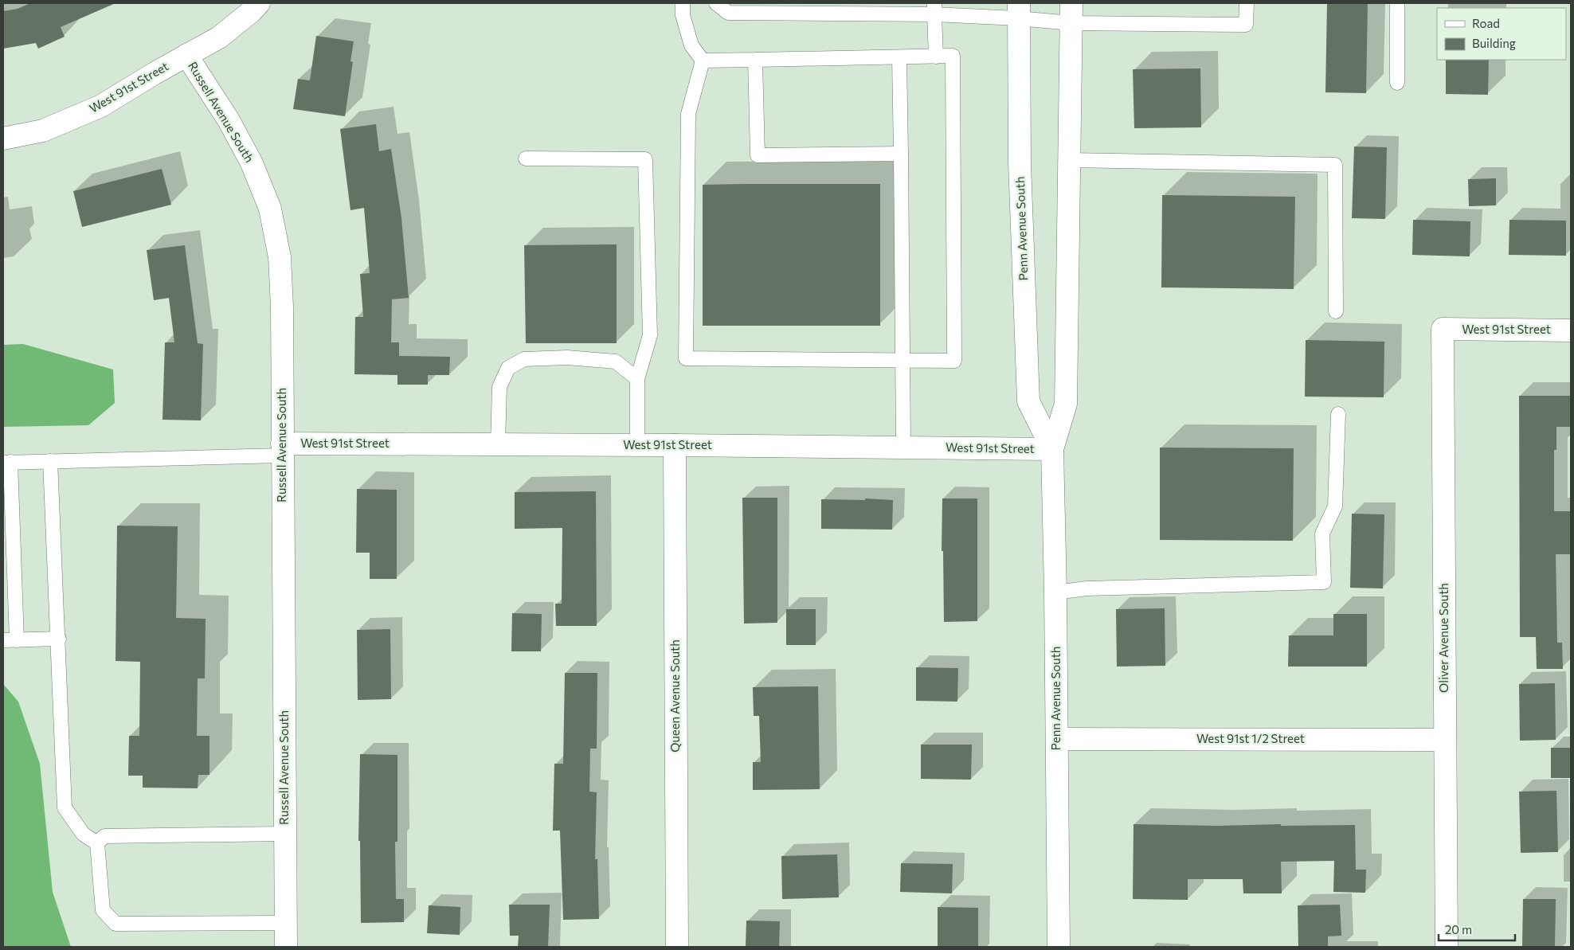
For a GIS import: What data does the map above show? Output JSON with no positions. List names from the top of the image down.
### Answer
{
  "streets": {
    "street": [
      "West 91st Street",
      "Russell Avenue South",
      "Penn Avenue South",
      "Oliver Avenue South",
      "Queen Avenue South",
      "West 91st 1/2 Street"
    ]
  },
  "crossings": [
    ["West 91st Street", "Russell Avenue South"],
    ["West 91st Street", "Penn Avenue South"],
    ["West 91st Street", "Oliver Avenue South"],
    ["West 91st Street", "Queen Avenue South"],
    ["Penn Avenue South", "West 91st 1/2 Street"],
    ["Oliver Avenue South", "West 91st 1/2 Street"]
  ],
  "legend": ["Road", "Building"],
  "scale_bar": "20 m"
}
